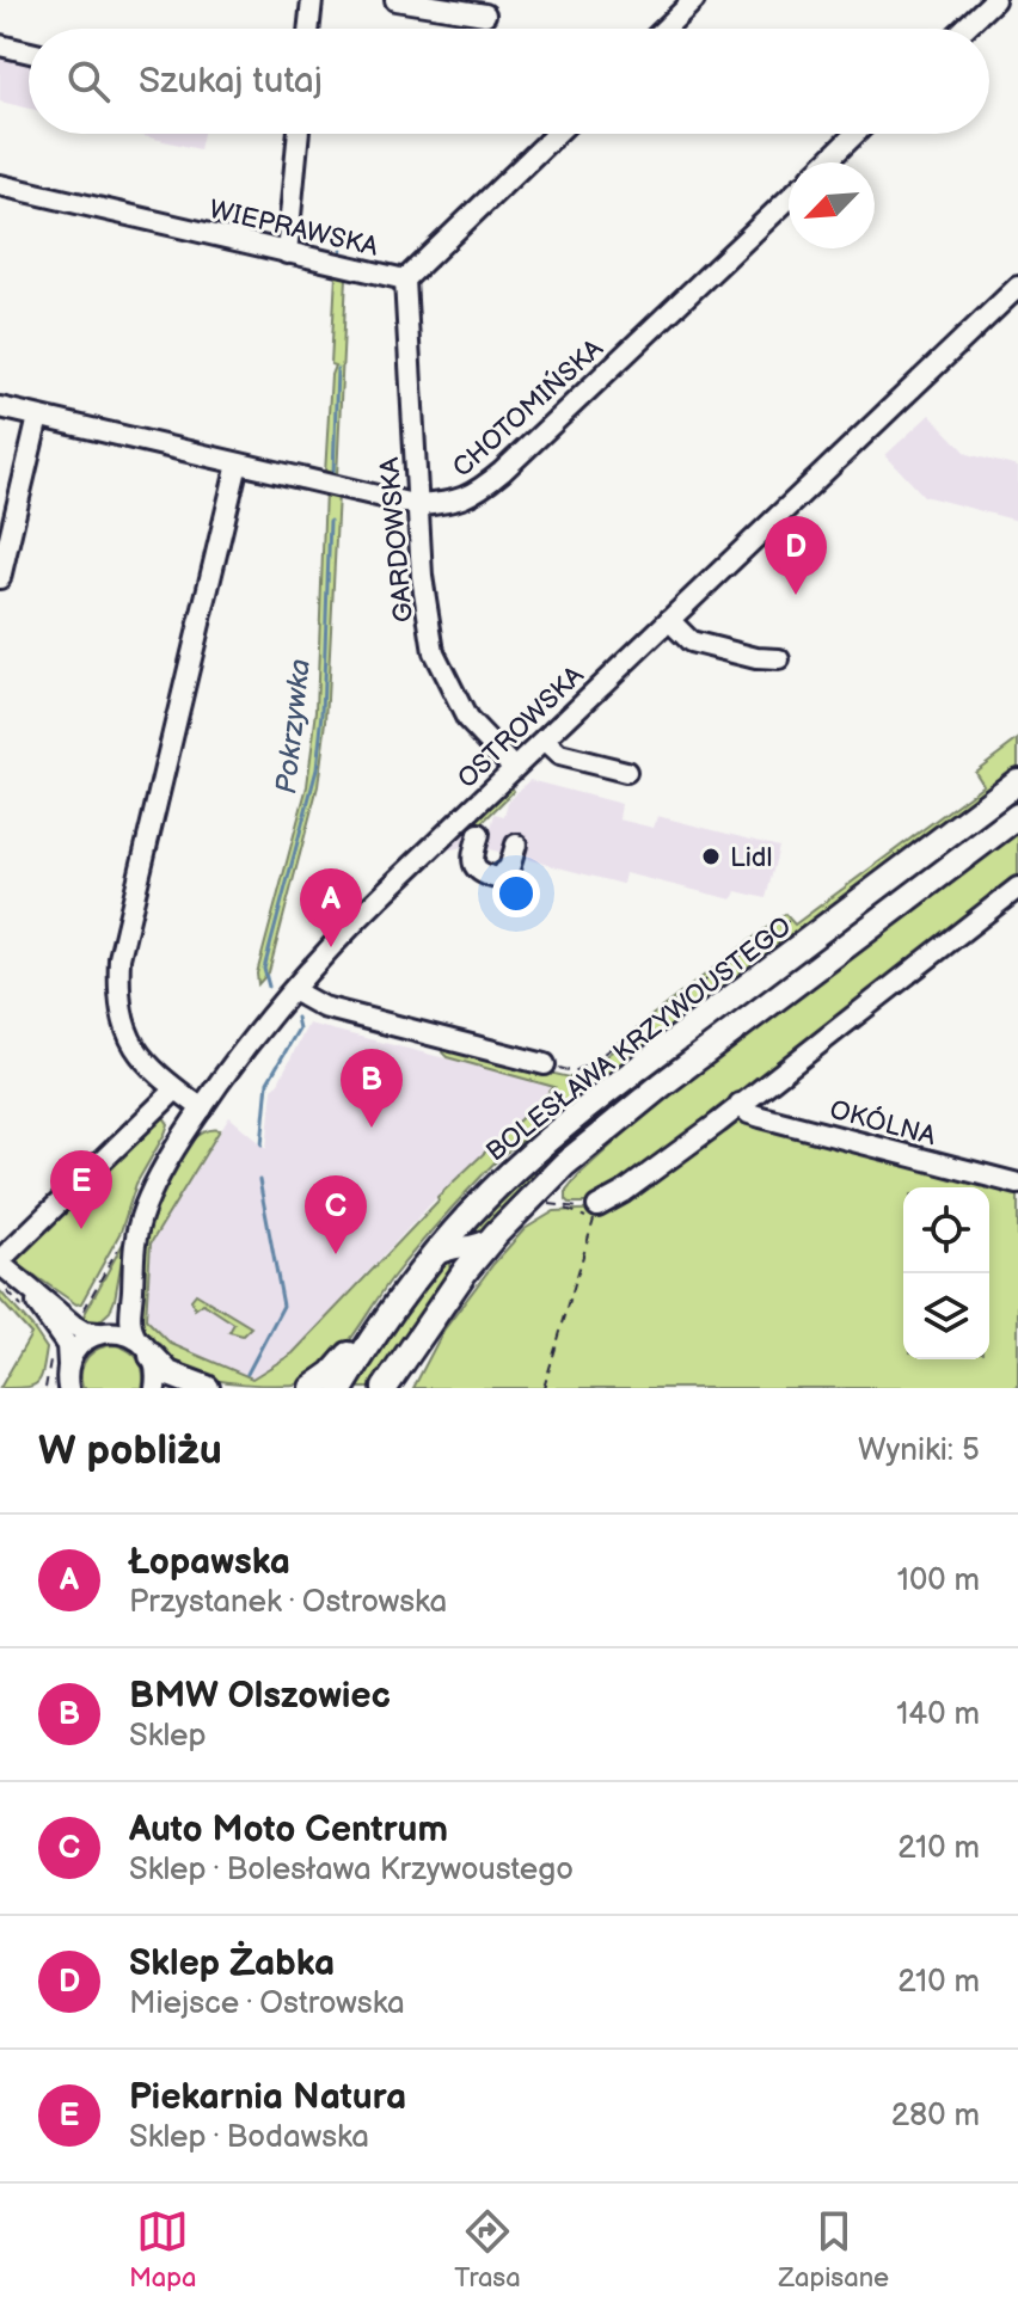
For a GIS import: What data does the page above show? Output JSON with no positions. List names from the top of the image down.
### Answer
{
  "streets": {
    "main road": ["BOLESŁAWA KRZYWOUSTEGO"],
    "street": [
      "WIEPRAWSKA",
      "CHOTOMIŃSKA",
      "GARDOWSKA",
      "OSTROWSKA",
      "OKÓLNA"
    ]
  },
  "crossings": [
    ["WIEPRAWSKA", "GARDOWSKA"],
    ["CHOTOMIŃSKA", "GARDOWSKA"],
    ["GARDOWSKA", "OSTROWSKA"]
  ],
  "water": ["Pokrzywka"],
  "places": ["Lidl"],
  "north": "bottom left",
  "page": {
    "search": "Szukaj tutaj",
    "pins": [
      "D",
      "A",
      "B",
      "E",
      "C"
    ],
    "heading": ["W pobliżu", "Wyniki: 5"],
    "list": [
      {
        "mark": "A",
        "name": "Łopawska",
        "note": "Przystanek · Ostrowska",
        "value": "100 m"
      },
      {
        "mark": "B",
        "name": "BMW Olszowiec",
        "note": "Sklep",
        "value": "140 m"
      },
      {
        "mark": "C",
        "name": "Auto Moto Centrum",
        "note": "Sklep · Bolesława Krzywoustego",
        "value": "210 m"
      },
      {
        "mark": "D",
        "name": "Sklep Żabka",
        "note": "Miejsce · Ostrowska",
        "value": "210 m"
      },
      {
        "mark": "E",
        "name": "Piekarnia Natura",
        "note": "Sklep · Bodawska",
        "value": "280 m"
      }
    ],
    "nav": ["Mapa", "Trasa", "Zapisane"]
  }
}
